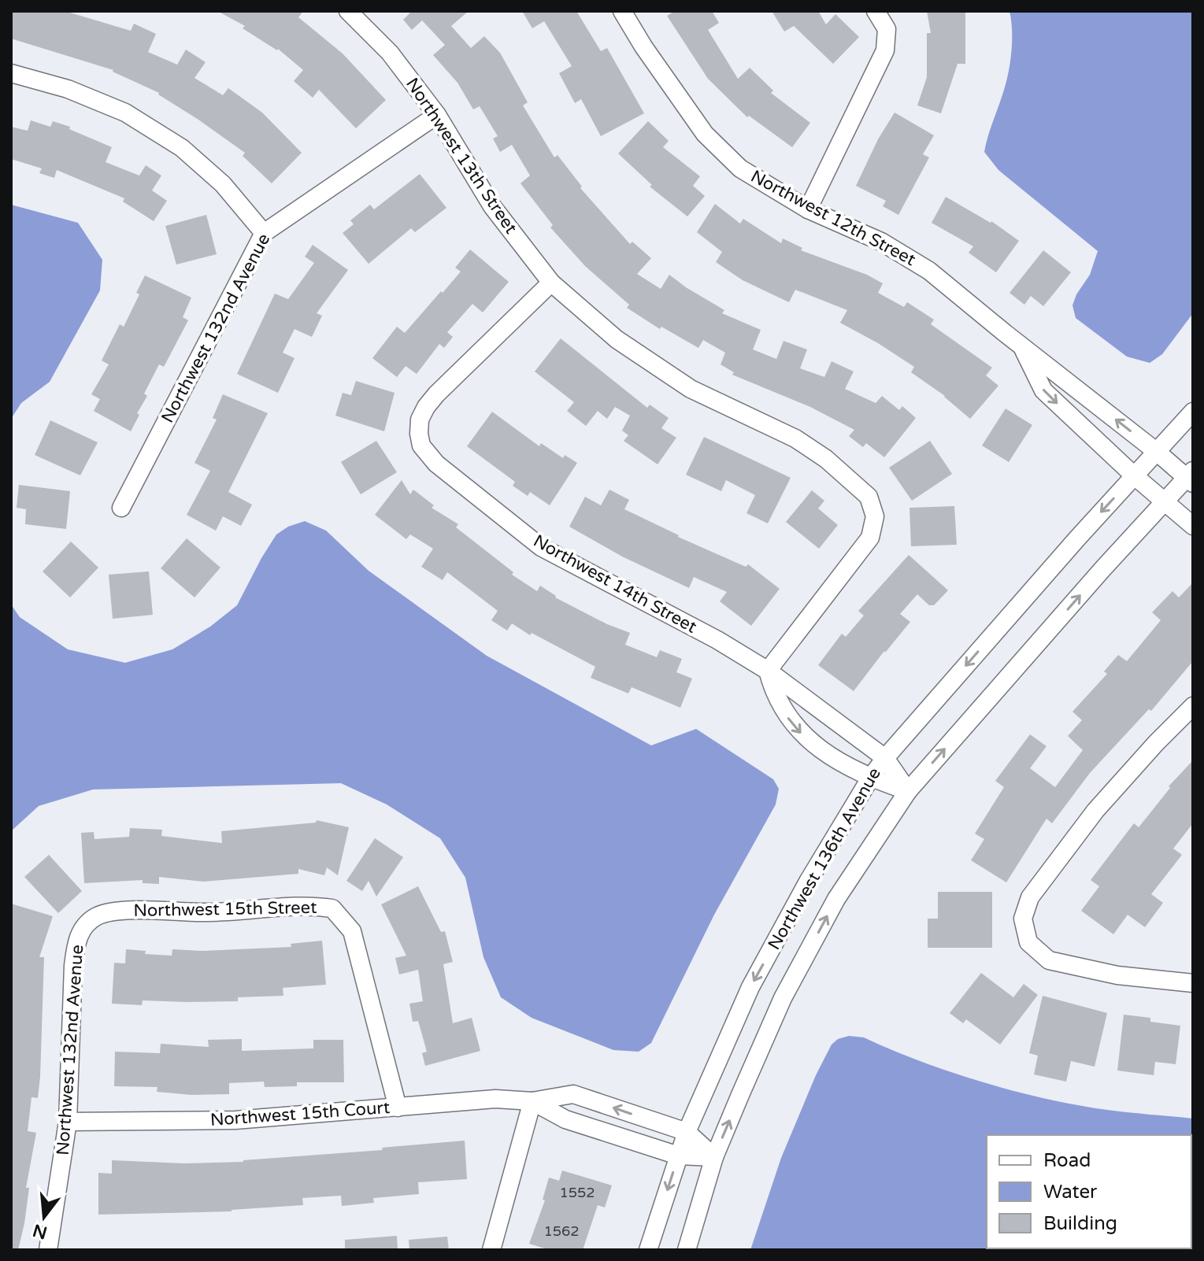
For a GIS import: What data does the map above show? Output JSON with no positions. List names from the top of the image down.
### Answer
{
  "streets": {
    "street": [
      "Northwest 13th Street",
      "Northwest 12th Street",
      "Northwest 132nd Avenue",
      "Northwest 14th Street",
      "Northwest 136th Avenue",
      "Northwest 15th Street",
      "Northwest 15th Court"
    ]
  },
  "crossings": [
    ["Northwest 13th Street", "Northwest 132nd Avenue"],
    ["Northwest 13th Street", "Northwest 14th Street"],
    ["Northwest 12th Street", "Northwest 136th Avenue"],
    ["Northwest 132nd Avenue", "Northwest 15th Street"],
    ["Northwest 132nd Avenue", "Northwest 15th Court"],
    ["Northwest 14th Street", "Northwest 136th Avenue"],
    ["Northwest 136th Avenue", "Northwest 15th Court"],
    ["Northwest 15th Street", "Northwest 15th Court"]
  ],
  "house_numbers": ["1552", "1562"],
  "legend": ["Road", "Water", "Building"],
  "north": "bottom"
}
